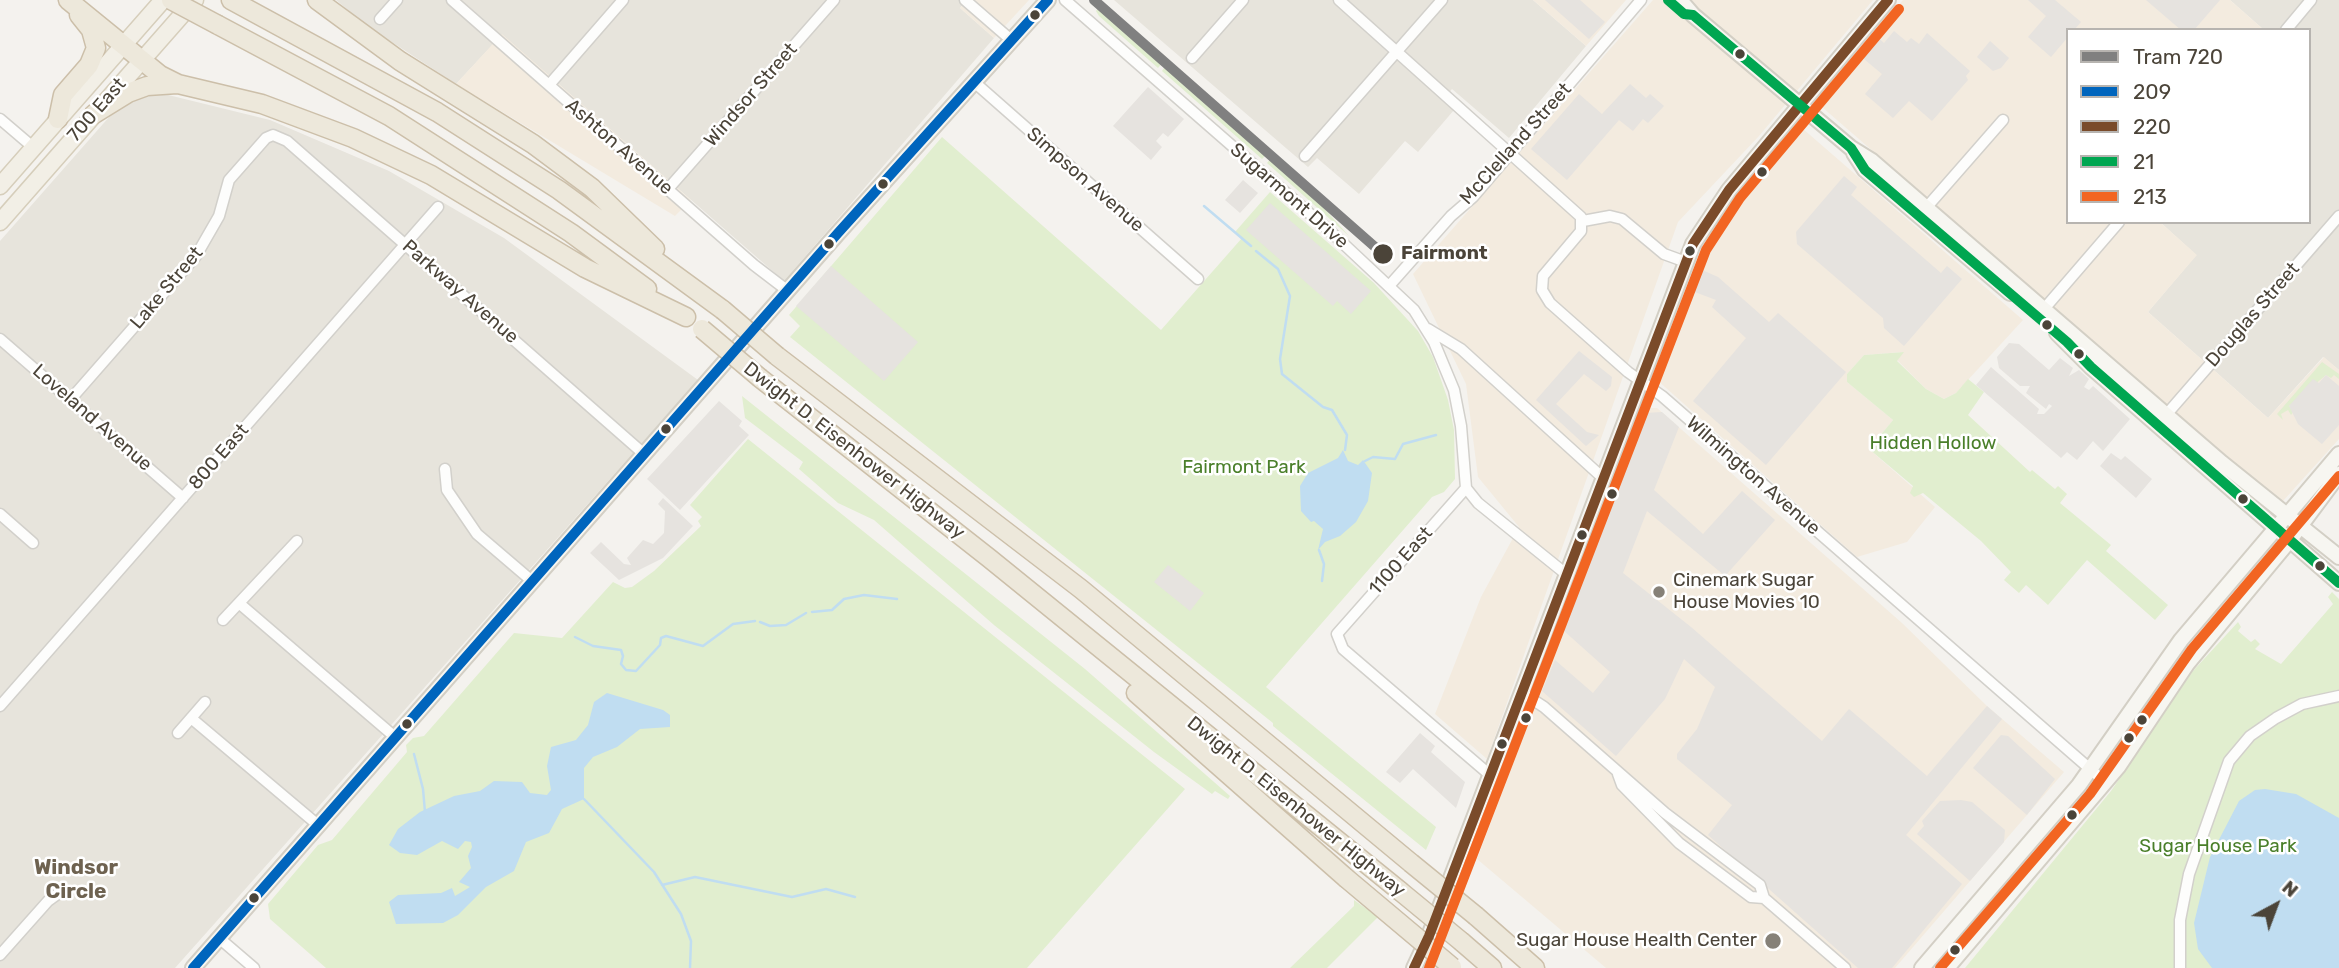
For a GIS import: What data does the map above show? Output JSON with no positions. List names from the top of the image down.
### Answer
{
  "streets": {
    "highway": ["Dwight D. Eisenhower Highway"],
    "main road": ["700 East"],
    "street": [
      "Windsor Street",
      "McClelland Street",
      "Ashton Avenue",
      "Simpson Avenue",
      "Sugarmont Drive",
      "Lake Street",
      "Parkway Avenue",
      "Douglas Street",
      "Loveland Avenue",
      "800 East",
      "Wilmington Avenue",
      "1100 East"
    ]
  },
  "crossings": [
    ["Windsor Street", "Ashton Avenue"],
    ["McClelland Street", "Sugarmont Drive"],
    ["Lake Street", "Parkway Avenue"],
    ["Lake Street", "Loveland Avenue"],
    ["Parkway Avenue", "800 East"],
    ["Loveland Avenue", "800 East"]
  ],
  "districts": ["Windsor Circle"],
  "parks": ["Hidden Hollow", "Fairmont Park", "Sugar House Park"],
  "places": ["Fairmont", "Cinemark Sugar House Movies 10", "Sugar House Health Center"],
  "lines": [
    "tram line 720",
    "transit line 209",
    "transit line 220",
    "transit line 21",
    "transit line 213"
  ],
  "legend": [
    "Tram 720",
    "209",
    "220",
    "21",
    "213"
  ],
  "north": "top right"
}
